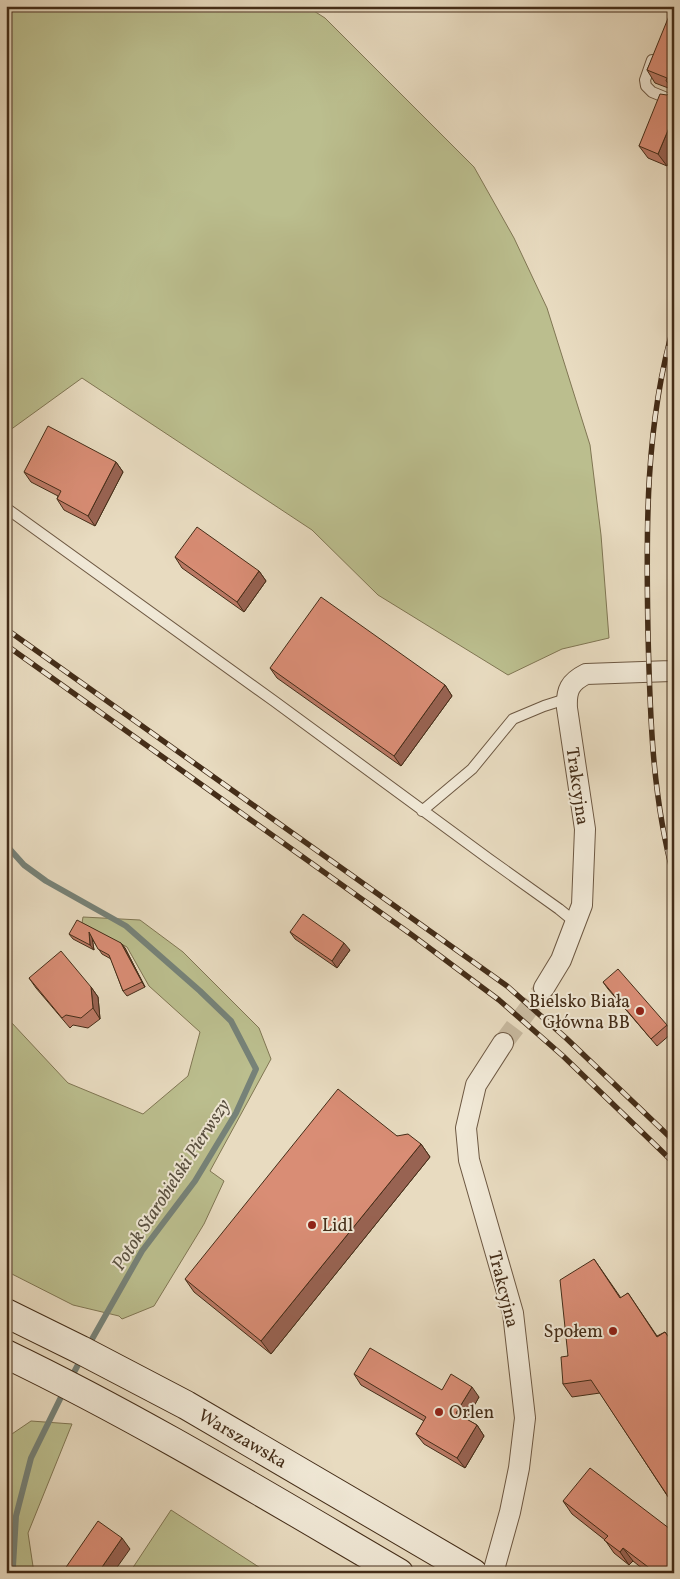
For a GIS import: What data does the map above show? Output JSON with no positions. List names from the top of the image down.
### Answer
{
  "streets": {
    "main road": ["Warszawska"],
    "street": ["Trakcyjna"]
  },
  "water": ["Potok Starobielski Pierwszy"],
  "places": [
    "Bielsko Biała Główna BB",
    "Lidl",
    "Społem",
    "Orlen"
  ]
}
